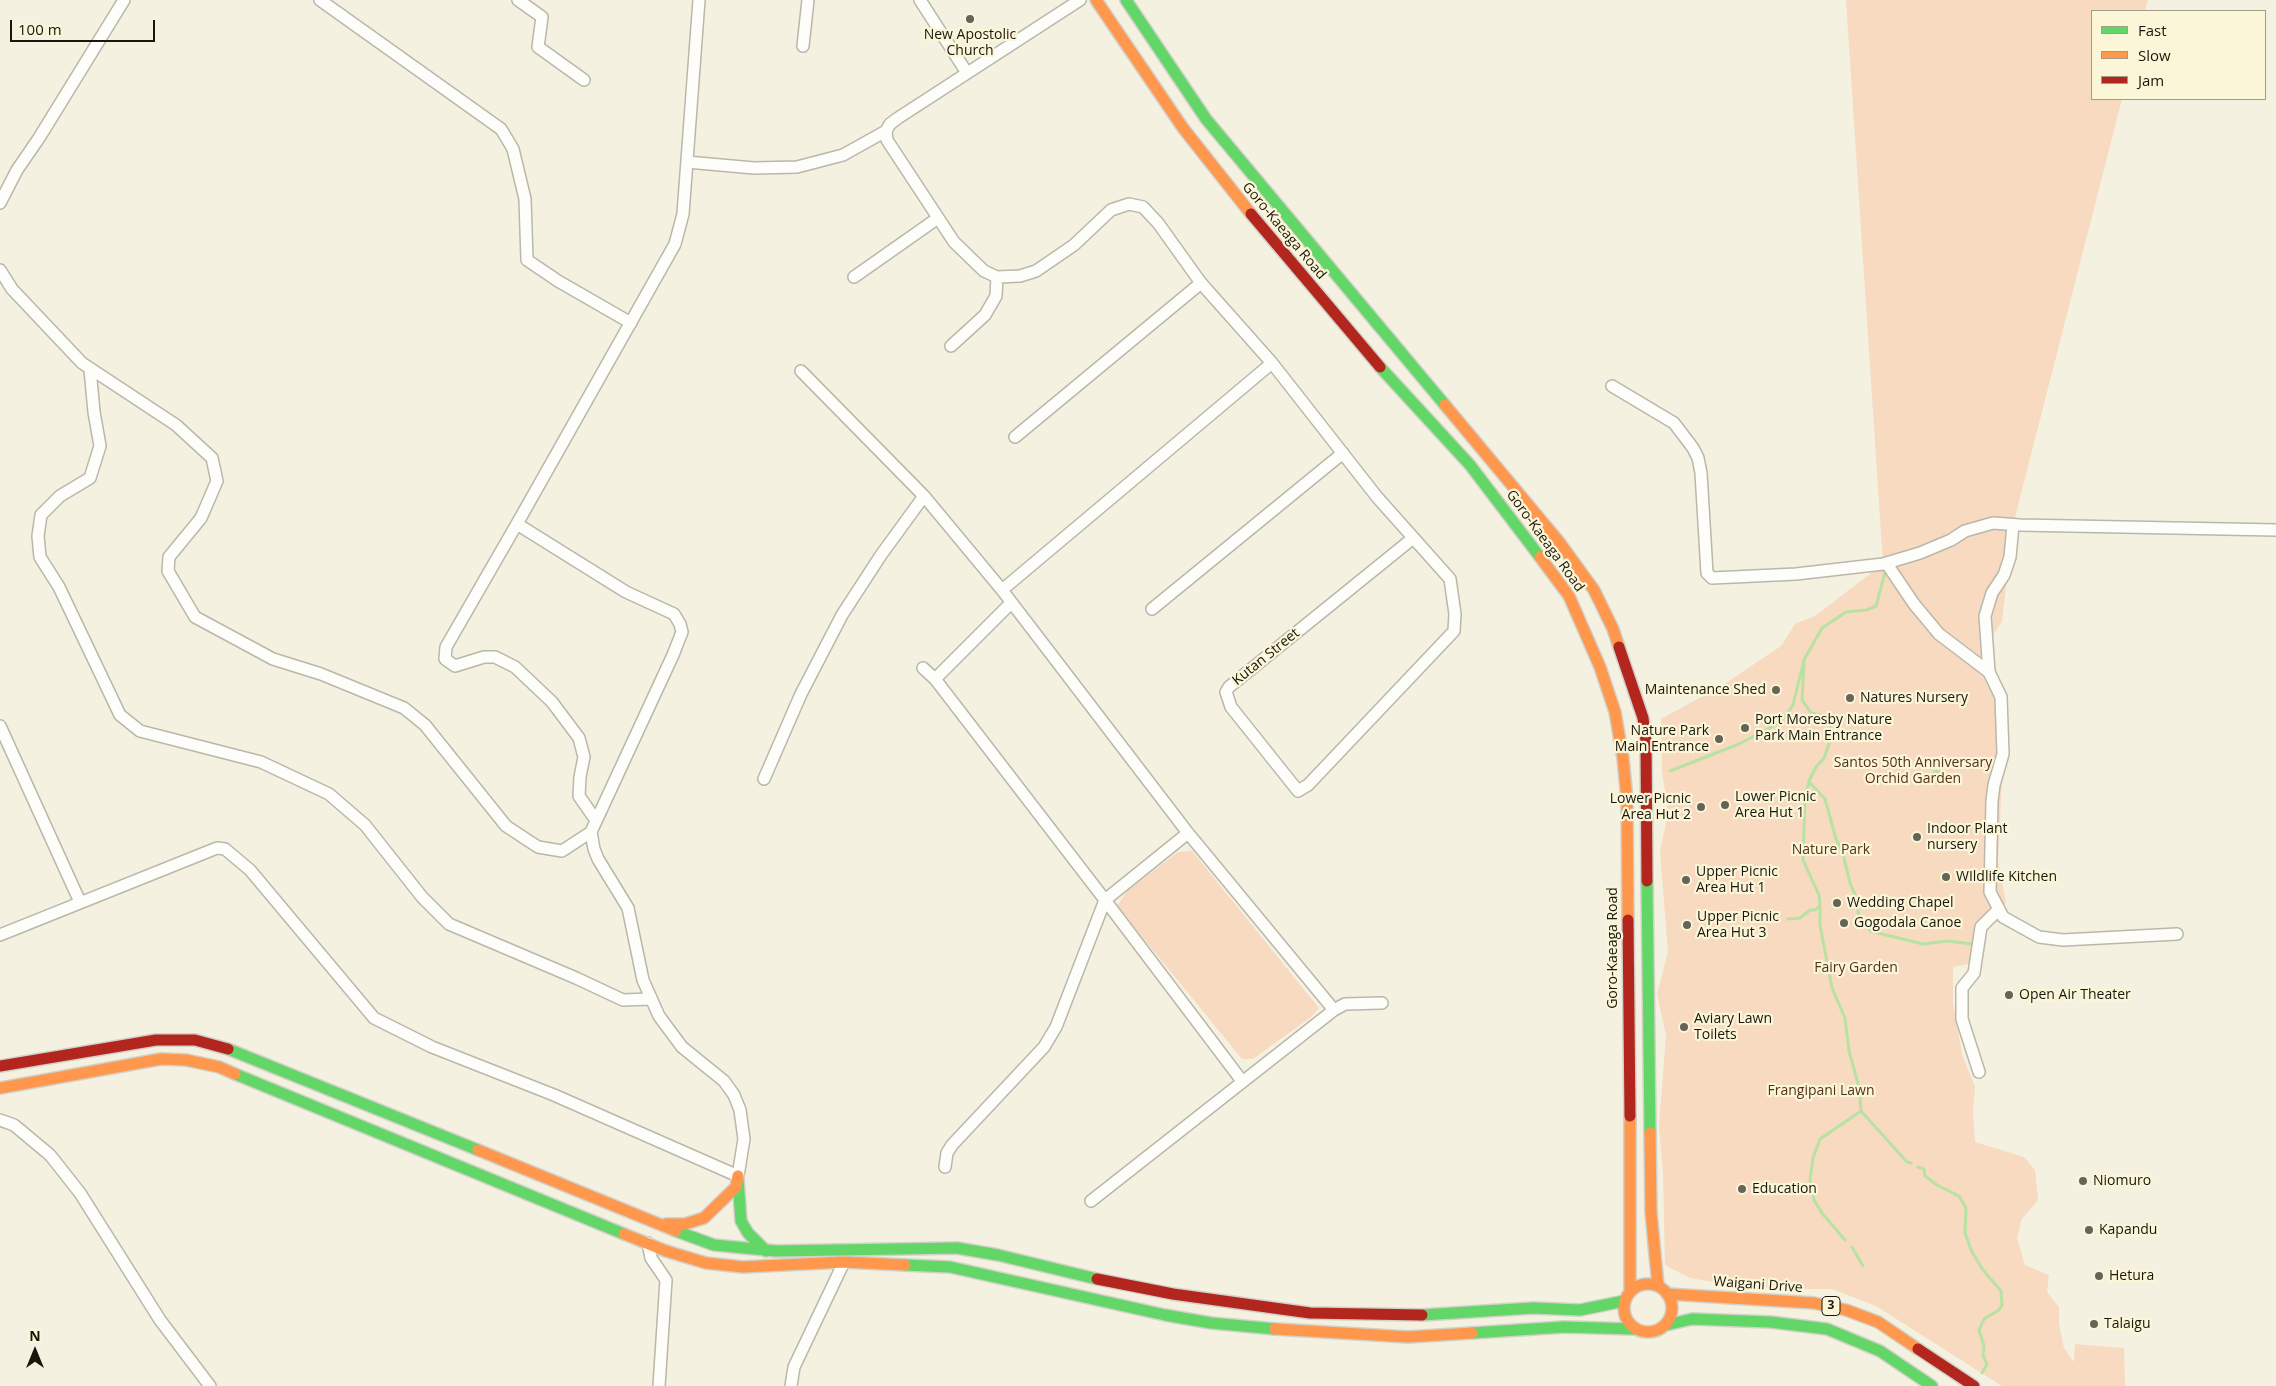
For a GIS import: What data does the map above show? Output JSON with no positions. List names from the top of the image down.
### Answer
{
  "streets": {
    "main road": ["Goro-Kaeaga Road", "Waigani Drive", "3"],
    "street": ["Kutan Street"]
  },
  "crossings": [
    ["Goro-Kaeaga Road", "Waigani Drive"],
    ["Goro-Kaeaga Road", "3"],
    ["Waigani Drive", "3"]
  ],
  "parks": [
    "Santos 50th Anniversary Orchid Garden",
    "Nature Park",
    "Fairy Garden",
    "Frangipani Lawn"
  ],
  "places": [
    "New Apostolic Church",
    "Maintenance Shed",
    "Natures Nursery",
    "Port Moresby Nature Park Main Entrance",
    "Nature Park Main Entrance",
    "Lower Picnic Area Hut 1",
    "Lower Picnic Area Hut 2",
    "Indoor Plant nursery",
    "WIldlife Kitchen",
    "Upper Picnic Area Hut 1",
    "Wedding Chapel",
    "Gogodala Canoe",
    "Upper Picnic Area Hut 3",
    "Open Air Theater",
    "Aviary Lawn Toilets",
    "Niomuro",
    "Education",
    "Kapandu",
    "Hetura",
    "Talaigu"
  ],
  "legend": ["Fast", "Slow", "Jam"],
  "scale_bar": "100 m",
  "north": "top"
}
